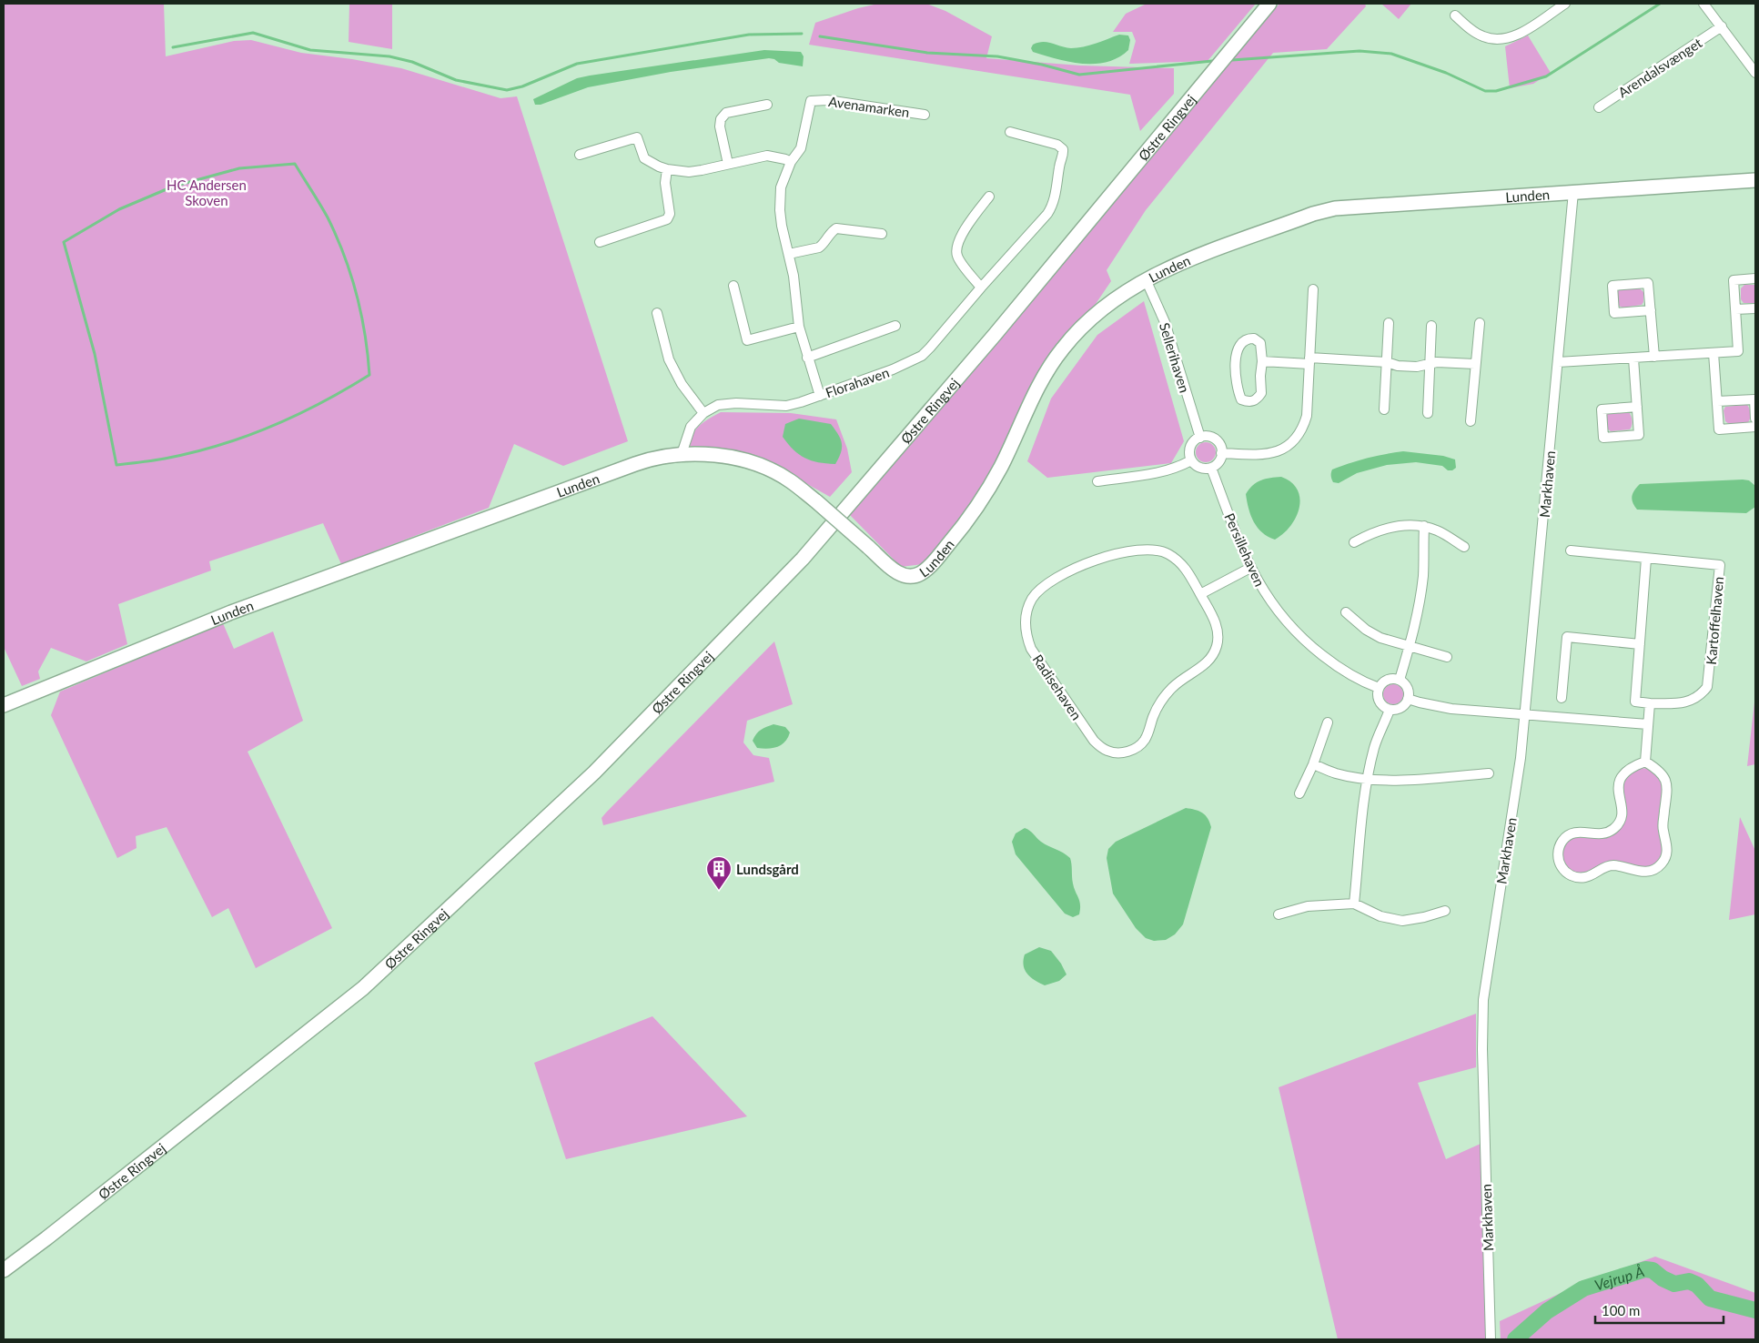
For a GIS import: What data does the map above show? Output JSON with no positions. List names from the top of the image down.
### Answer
{
  "streets": {
    "street": [
      "Arendalsvænget",
      "Avenamarken",
      "Østre Ringvej",
      "Lunden",
      "Sellerihaven",
      "Florahaven",
      "Markhaven",
      "Persillehaven",
      "Kartoffelhaven",
      "Radisehaven"
    ]
  },
  "crossings": [
    ["Avenamarken", "Florahaven"],
    ["Lunden", "Sellerihaven"],
    ["Lunden", "Florahaven"],
    ["Lunden", "Markhaven"],
    ["Sellerihaven", "Persillehaven"]
  ],
  "water": ["Vejrup Å"],
  "parks": ["HC Andersen Skoven"],
  "places": {
    "building": ["Lundsgård"]
  },
  "scale_bar": "100 m"
}
